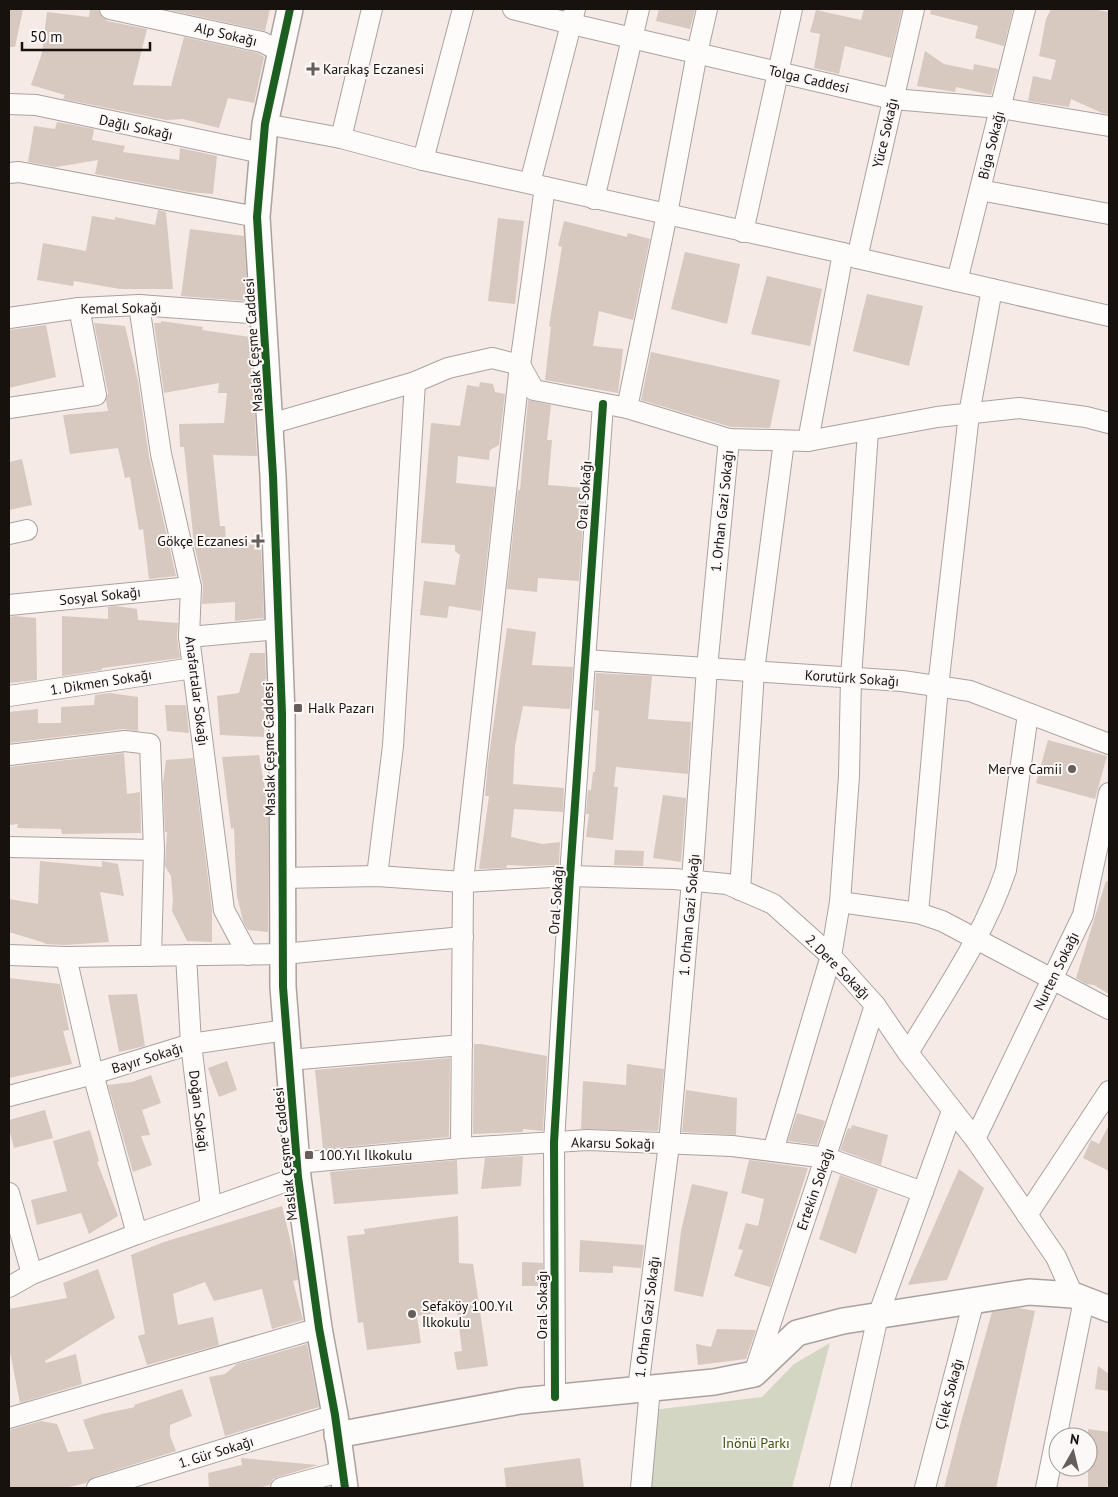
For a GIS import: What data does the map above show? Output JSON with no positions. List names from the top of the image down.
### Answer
{
  "streets": {
    "street": [
      "Alp Sokağı",
      "Tolga Caddesi",
      "Dağlı Sokağı",
      "Yüce Sokağı",
      "Biga Sokağı",
      "Kemal Sokağı",
      "Maslak Çeşme Caddesi",
      "Oral Sokağı",
      "1. Orhan Gazi Sokağı",
      "Sosyal Sokağı",
      "Korutürk Sokağı",
      "1. Dikmen Sokağı",
      "Anafartalar Sokağı",
      "2. Dere Sokağı",
      "Nurten Sokağı",
      "Bayır Sokağı",
      "Doğan Sokağı",
      "Akarsu Sokağı",
      "Ertekin Sokağı",
      "Çilek Sokağı",
      "1. Gür Sokağı"
    ]
  },
  "crossings": [
    ["Alp Sokağı", "Maslak Çeşme Caddesi"],
    ["Tolga Caddesi", "Yüce Sokağı"],
    ["Tolga Caddesi", "Biga Sokağı"],
    ["Dağlı Sokağı", "Maslak Çeşme Caddesi"],
    ["Kemal Sokağı", "Maslak Çeşme Caddesi"],
    ["Kemal Sokağı", "Anafartalar Sokağı"],
    ["Maslak Çeşme Caddesi", "2. Dere Sokağı"],
    ["Maslak Çeşme Caddesi", "Bayır Sokağı"],
    ["Maslak Çeşme Caddesi", "Akarsu Sokağı"],
    ["Maslak Çeşme Caddesi", "1. Gür Sokağı"],
    ["Oral Sokağı", "Korutürk Sokağı"],
    ["Oral Sokağı", "2. Dere Sokağı"],
    ["Oral Sokağı", "Akarsu Sokağı"],
    ["1. Orhan Gazi Sokağı", "Korutürk Sokağı"],
    ["1. Orhan Gazi Sokağı", "2. Dere Sokağı"],
    ["1. Orhan Gazi Sokağı", "Akarsu Sokağı"],
    ["Sosyal Sokağı", "Anafartalar Sokağı"],
    ["1. Dikmen Sokağı", "Anafartalar Sokağı"],
    ["2. Dere Sokağı", "Nurten Sokağı"],
    ["2. Dere Sokağı", "Ertekin Sokağı"],
    ["Bayır Sokağı", "Doğan Sokağı"],
    ["Doğan Sokağı", "Akarsu Sokağı"],
    ["Akarsu Sokağı", "Ertekin Sokağı"]
  ],
  "parks": ["İnönü Parkı"],
  "places": {
    "health": ["Karakaş Eczanesi", "Gökçe Eczanesi"],
    "transit": ["Halk Pazarı", "100.Yıl İlkokulu"],
    "other": ["Merve Camii", "Sefaköy 100.Yıl İlkokulu"]
  },
  "scale_bar": "50 m",
  "north": "top"
}
